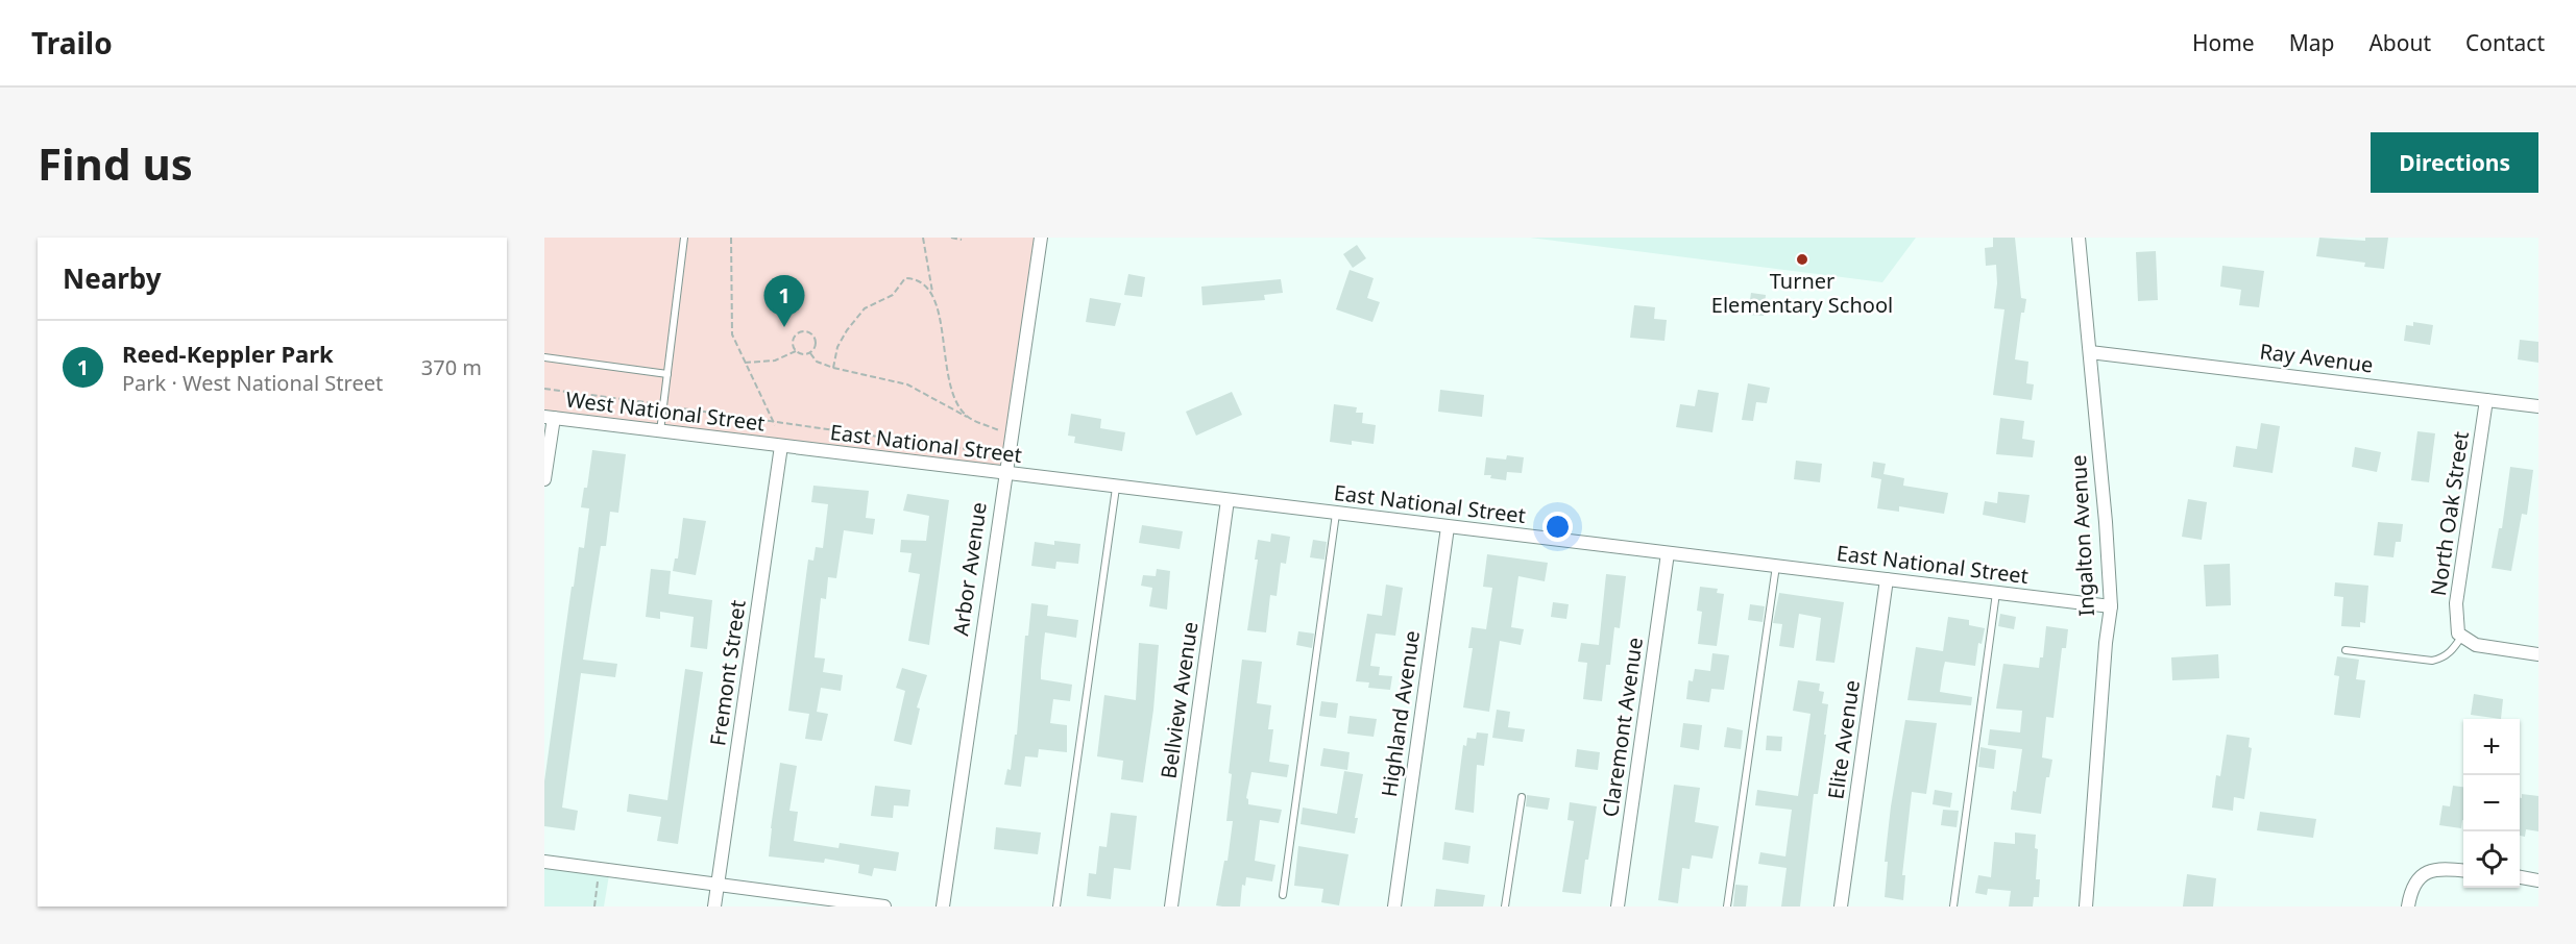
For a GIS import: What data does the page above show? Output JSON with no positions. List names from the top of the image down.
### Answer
{
  "streets": {
    "street": [
      "Ray Avenue",
      "West National Street",
      "East National Street",
      "North Oak Street",
      "Ingalton Avenue",
      "Arbor Avenue",
      "Fremont Street",
      "Bellview Avenue",
      "Highland Avenue",
      "Claremont Avenue",
      "Elite Avenue"
    ]
  },
  "crossings": [
    ["Ray Avenue", "North Oak Street"],
    ["Ray Avenue", "Ingalton Avenue"],
    ["West National Street", "East National Street"],
    ["West National Street", "Fremont Street"],
    ["East National Street", "Ingalton Avenue"],
    ["East National Street", "Arbor Avenue"],
    ["East National Street", "Fremont Street"],
    ["East National Street", "Bellview Avenue"],
    ["East National Street", "Highland Avenue"],
    ["East National Street", "Claremont Avenue"],
    ["East National Street", "Elite Avenue"]
  ],
  "places": ["Turner Elementary School"],
  "page": {
    "header": "Trailo",
    "nav": [
      "Home",
      "Map",
      "About",
      "Contact"
    ],
    "buttons": "Directions",
    "title": "Find us",
    "heading": "Nearby",
    "pins": "1",
    "list": [
      {
        "mark": "1",
        "name": "Reed-Keppler Park",
        "note": "Park · West National Street",
        "value": "370 m"
      }
    ],
    "map_buttons": ["+", "−"]
  }
}
